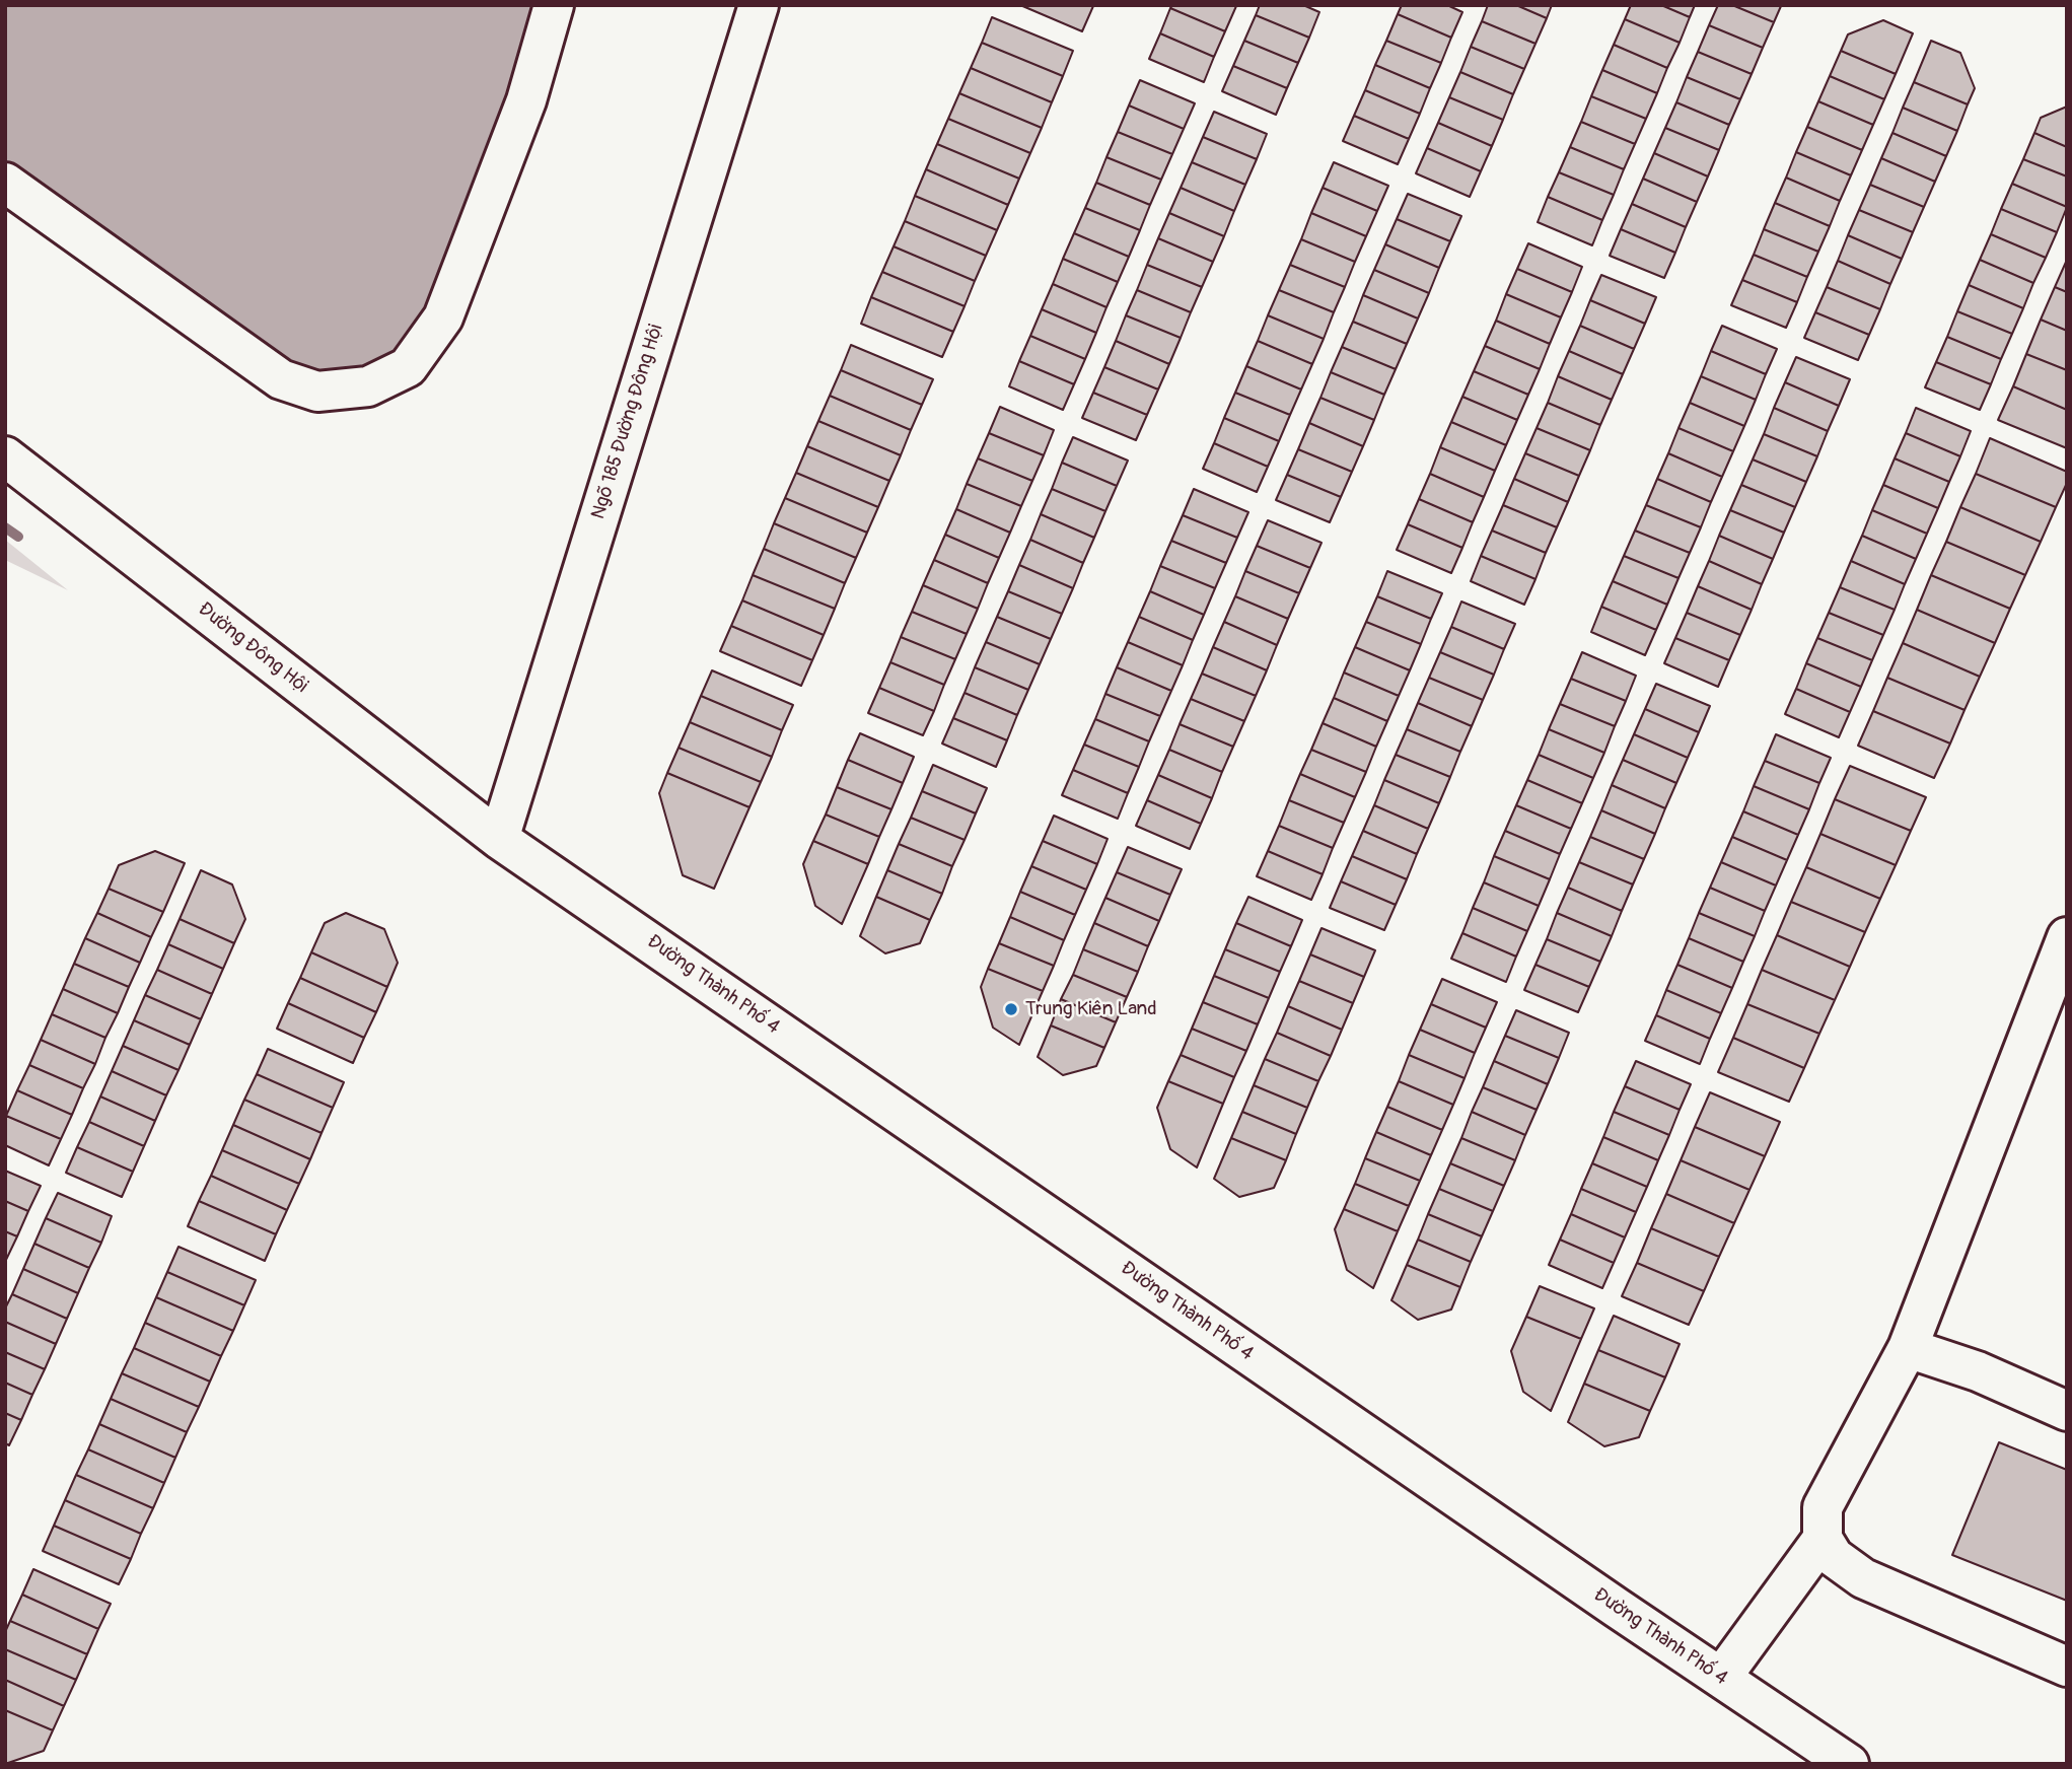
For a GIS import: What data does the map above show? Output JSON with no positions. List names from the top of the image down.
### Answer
{
  "streets": {
    "street": ["Ngõ 185 Đường Đông Hội", "Đường Đông Hội", "Đường Thành Phố 4"]
  },
  "crossings": [
    ["Ngõ 185 Đường Đông Hội", "Đường Đông Hội"],
    ["Ngõ 185 Đường Đông Hội", "Đường Thành Phố 4"],
    ["Đường Đông Hội", "Đường Thành Phố 4"]
  ],
  "places": ["Trung Kiên Land"]
}
